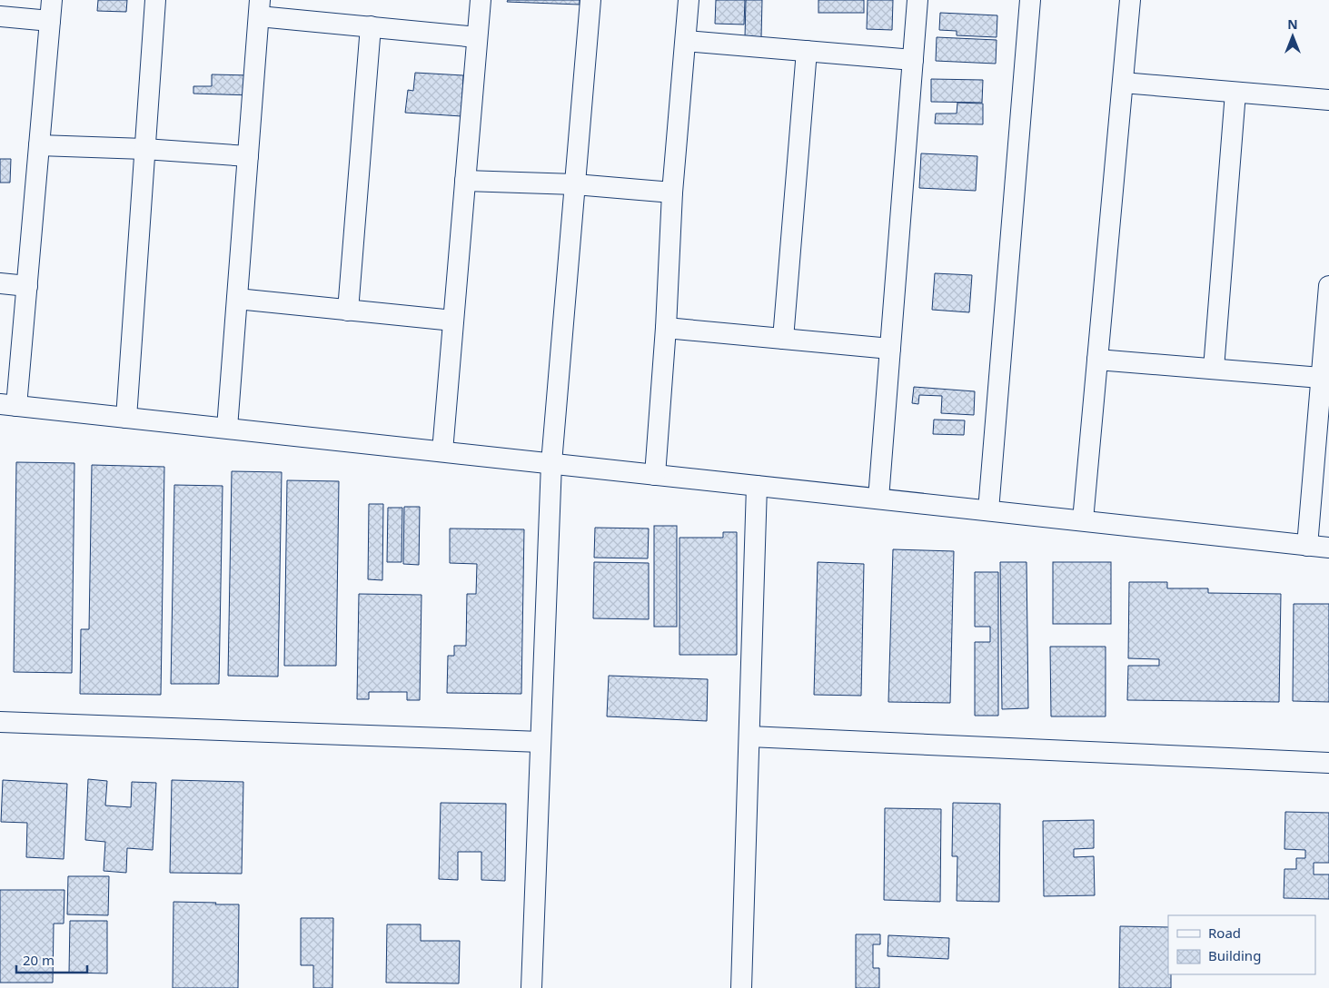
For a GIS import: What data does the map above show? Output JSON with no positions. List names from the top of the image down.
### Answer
{
  "legend": ["Road", "Building"],
  "scale_bar": "20 m",
  "north": "top"
}
